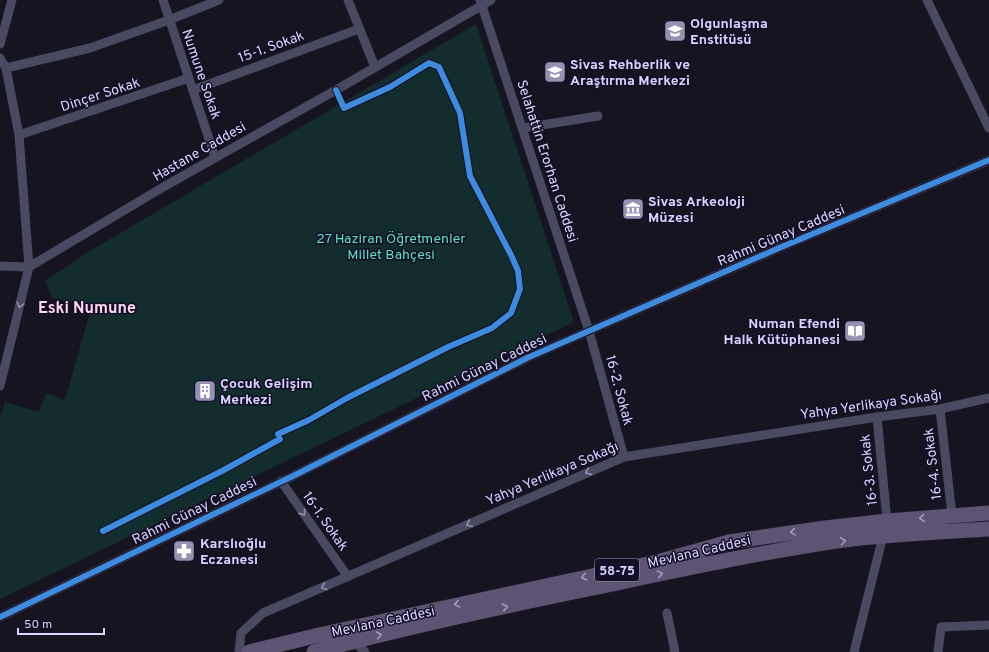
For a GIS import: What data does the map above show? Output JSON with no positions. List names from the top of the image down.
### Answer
{
  "streets": {
    "main road": ["Mevlana Caddesi", "58-75"],
    "street": [
      "15-1. Sokak",
      "Numune Sokak",
      "Dinçer Sokak",
      "Hastane Caddesi",
      "Selahattin Erorhan Caddesi",
      "Rahmi Günay Caddesi",
      "16-2. Sokak",
      "Yahya Yerlikaya Sokağı",
      "16-4. Sokak",
      "16-3. Sokak",
      "16-1. Sokak"
    ]
  },
  "crossings": [
    ["15-1. Sokak", "Numune Sokak"],
    ["Numune Sokak", "Dinçer Sokak"],
    ["Numune Sokak", "Hastane Caddesi"],
    ["Hastane Caddesi", "Selahattin Erorhan Caddesi"],
    ["Selahattin Erorhan Caddesi", "Rahmi Günay Caddesi"],
    ["Selahattin Erorhan Caddesi", "16-2. Sokak"],
    ["Rahmi Günay Caddesi", "16-2. Sokak"],
    ["Rahmi Günay Caddesi", "16-1. Sokak"],
    ["16-2. Sokak", "Yahya Yerlikaya Sokağı"],
    ["Yahya Yerlikaya Sokağı", "16-4. Sokak"],
    ["Yahya Yerlikaya Sokağı", "16-3. Sokak"],
    ["Yahya Yerlikaya Sokağı", "16-1. Sokak"],
    ["16-4. Sokak", "Mevlana Caddesi"],
    ["16-3. Sokak", "Mevlana Caddesi"]
  ],
  "one_way": ["Yahya Yerlikaya Sokağı", "16-1. Sokak"],
  "districts": ["Eski Numune"],
  "parks": ["27 Haziran Öğretmenler Millet Bahçesi"],
  "places": {
    "school or university": ["Olgunlaşma Enstitüsü", "Sivas Rehberlik ve Araştırma Merkezi"],
    "museum": ["Sivas Arkeoloji Müzesi"],
    "library": ["Numan Efendi Halk Kütüphanesi"],
    "building": ["Çocuk Gelişim Merkezi"],
    "pharmacy": ["Karslıoğlu Eczanesi"]
  },
  "scale_bar": "50 m"
}
